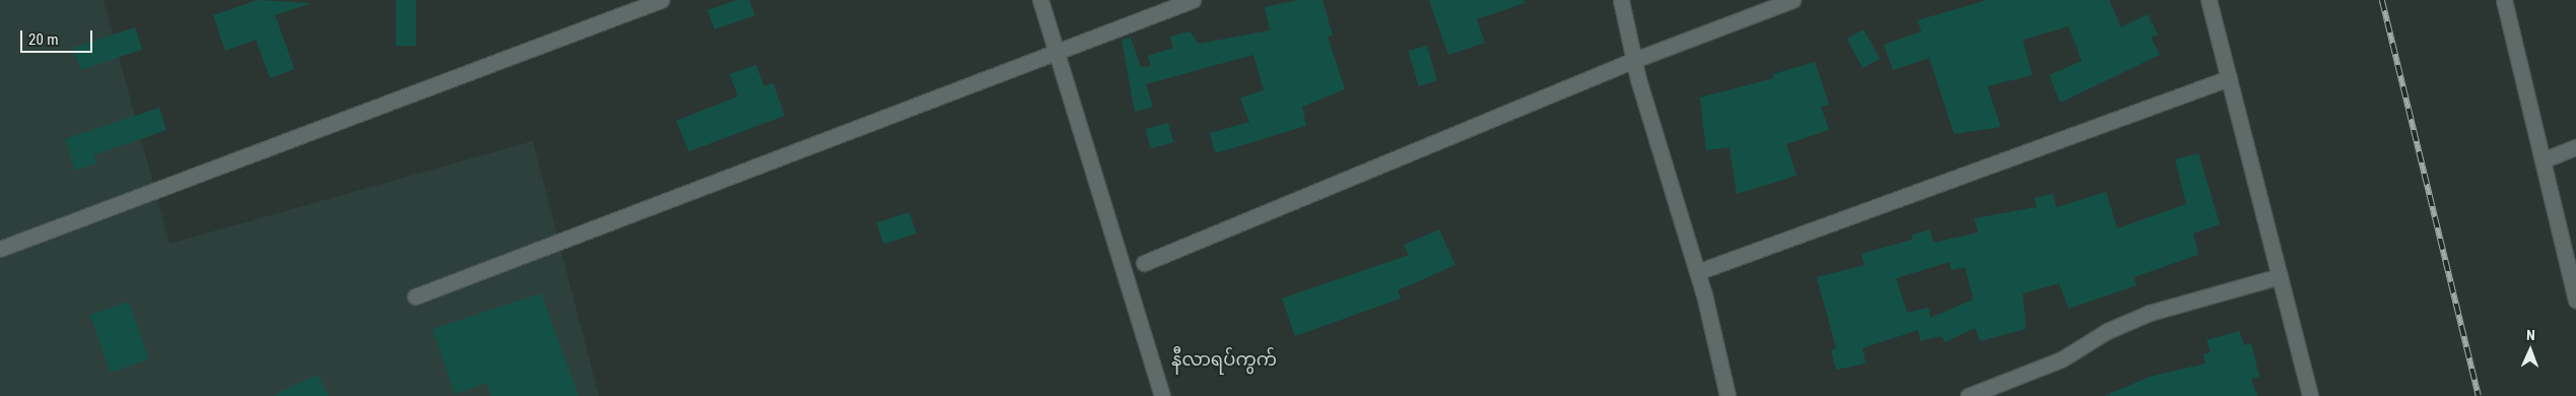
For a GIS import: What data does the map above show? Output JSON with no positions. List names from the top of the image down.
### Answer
{
  "districts": ["နီလာရပ်ကွက်"],
  "scale_bar": "20 m",
  "north": "top"
}
